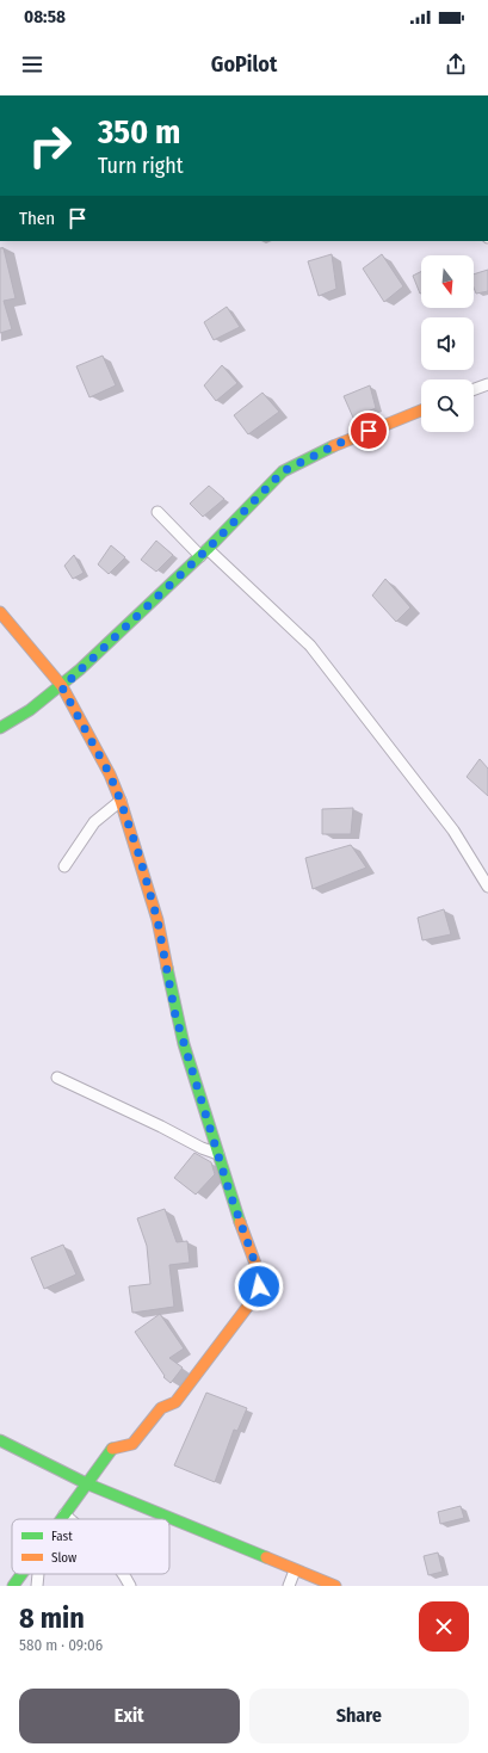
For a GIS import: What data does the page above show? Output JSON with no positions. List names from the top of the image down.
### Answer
{
  "legend": ["Fast", "Slow"],
  "north": "bottom",
  "page": {
    "status": "08:58",
    "header": "GoPilot",
    "turn": ["350 m", "Turn right"],
    "then": "Then",
    "heading": ["8 min", "580 m · 09:06"],
    "buttons": ["Exit", "Share"]
  }
}
